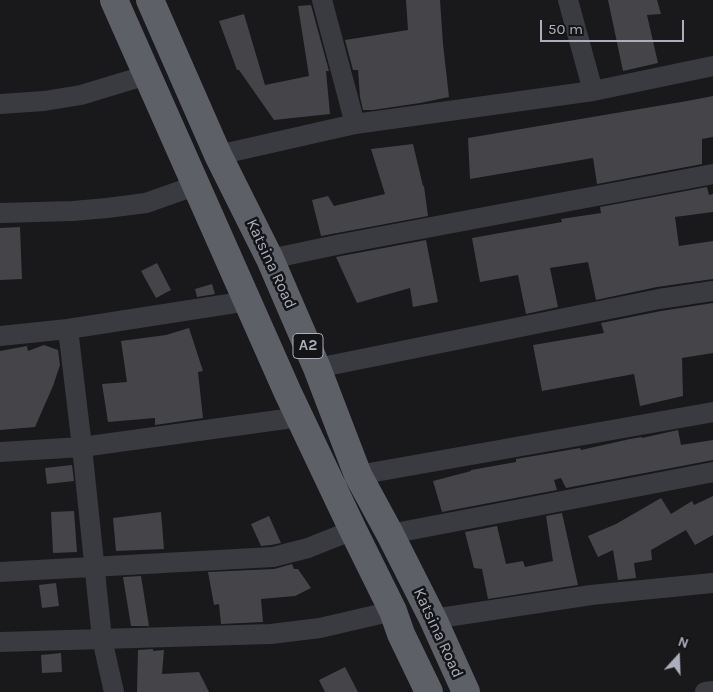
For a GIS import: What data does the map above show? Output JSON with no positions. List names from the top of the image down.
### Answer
{
  "streets": {
    "highway": ["Katsina Road", "A2"]
  },
  "scale_bar": "50 m",
  "north": "top"
}
